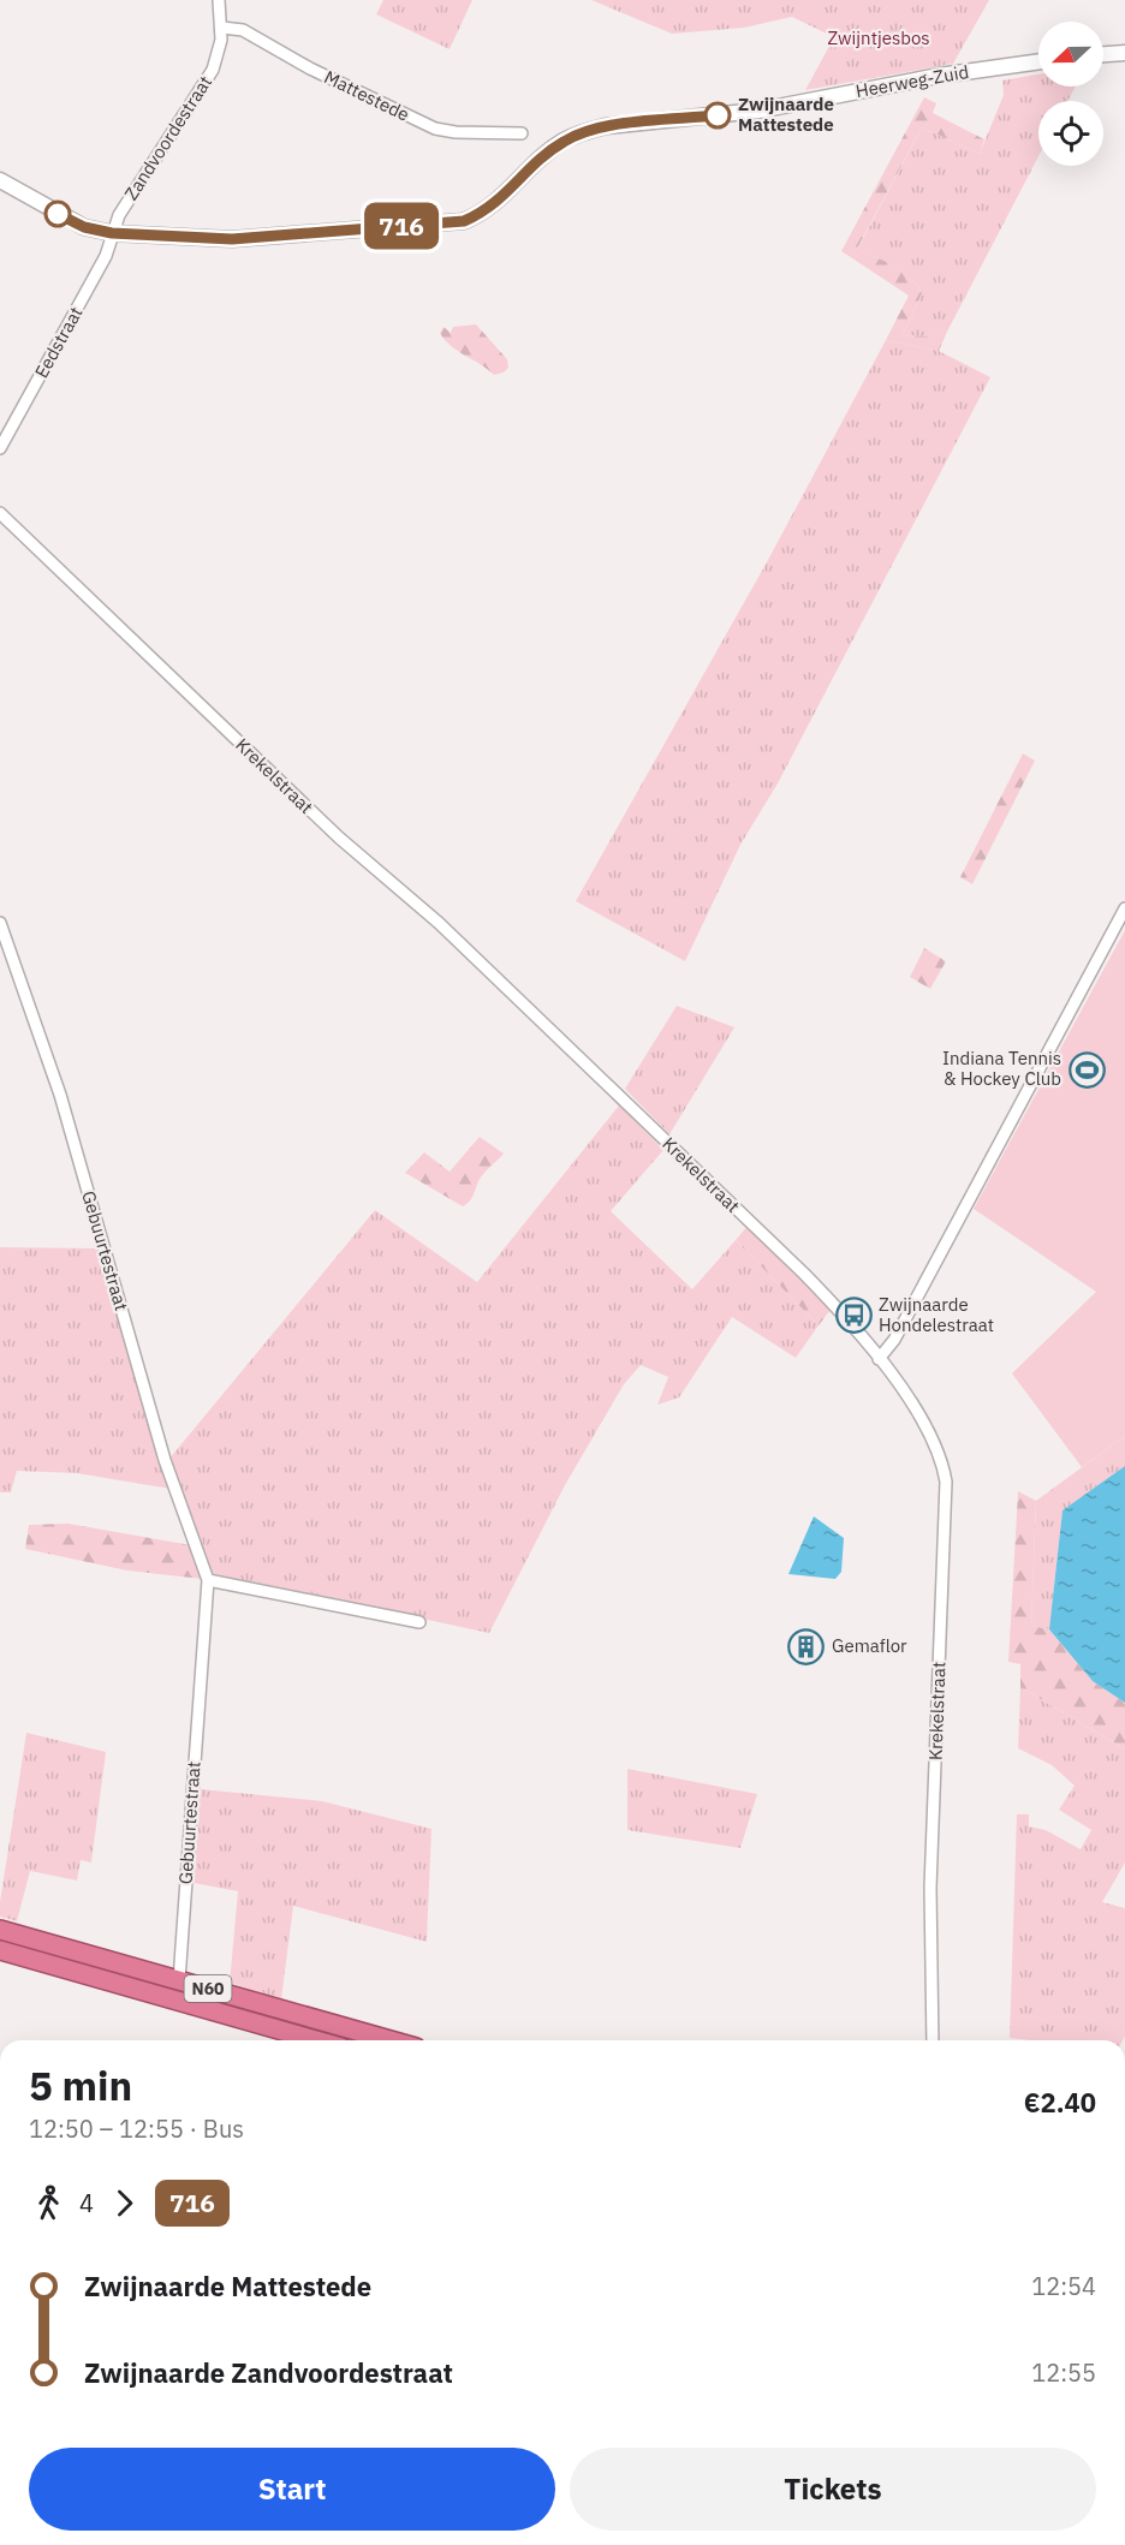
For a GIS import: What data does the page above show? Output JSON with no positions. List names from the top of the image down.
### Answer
{
  "streets": {
    "highway": ["N60"],
    "street": [
      "Heerweg-Zuid",
      "Mattestede",
      "Zandvoordestraat",
      "Eedstraat",
      "Krekelstraat",
      "Gebuurtestraat"
    ]
  },
  "crossings": [
    ["Heerweg-Zuid", "Zandvoordestraat"],
    ["Heerweg-Zuid", "Eedstraat"],
    ["Mattestede", "Zandvoordestraat"],
    ["Zandvoordestraat", "Eedstraat"],
    ["Gebuurtestraat", "N60"]
  ],
  "parks": ["Zwijntjesbos"],
  "places": {
    "other": ["Zwijnaarde Mattestede"],
    "sports": ["Indiana Tennis & Hockey Club"],
    "bus stop": ["Zwijnaarde Hondelestraat"],
    "building": ["Gemaflor"]
  },
  "lines": ["bus line 716"],
  "north": "left",
  "page": {
    "on_map": "716",
    "heading": ["5 min", "12:50 – 12:55 · Bus", "€2.40"],
    "legs": ["4", "716"],
    "list": [
      {
        "name": "Zwijnaarde Mattestede",
        "value": "12:54"
      },
      {
        "name": "Zwijnaarde Zandvoordestraat",
        "value": "12:55"
      }
    ],
    "buttons": ["Start", "Tickets"]
  }
}
